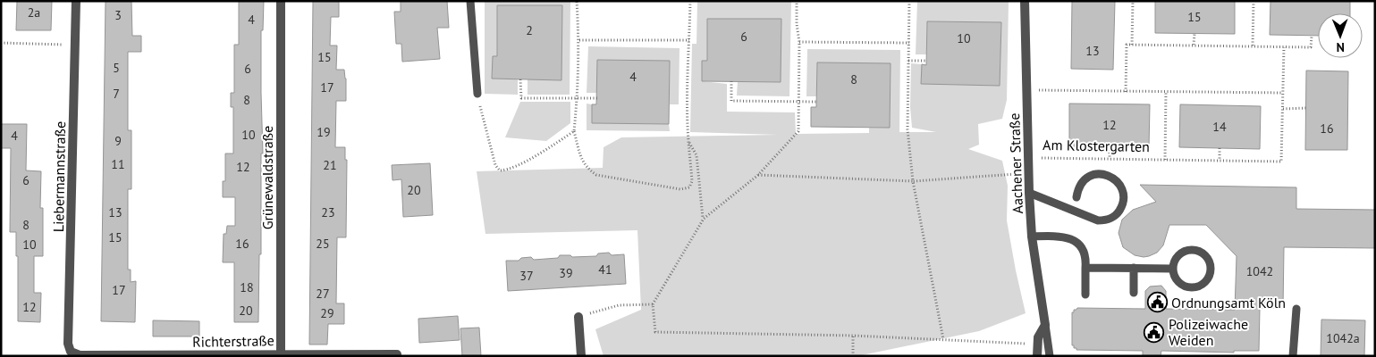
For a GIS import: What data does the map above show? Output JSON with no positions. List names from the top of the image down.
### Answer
{
  "streets": {
    "street": [
      "Aachener Straße",
      "Liebermannstraße",
      "Grünewaldstraße",
      "Richterstraße"
    ],
    "path": ["Am Klostergarten"]
  },
  "crossings": [
    ["Am Klostergarten", "Aachener Straße"],
    ["Liebermannstraße", "Richterstraße"],
    ["Grünewaldstraße", "Richterstraße"]
  ],
  "places": {
    "public building": ["Ordnungsamt Köln", "Polizeiwache Weiden"]
  },
  "house_numbers": [
    "2a",
    "3",
    "15",
    "4",
    "2",
    "6",
    "10",
    "13",
    "15",
    "5",
    "6",
    "4",
    "8",
    "17",
    "7",
    "8",
    "12",
    "14",
    "16",
    "19",
    "10",
    "4",
    "9",
    "11",
    "21",
    "12",
    "6",
    "20",
    "13",
    "23",
    "8",
    "15",
    "16",
    "25",
    "10",
    "41",
    "1042",
    "39",
    "37",
    "18",
    "17",
    "27",
    "12",
    "20",
    "29",
    "1042a"
  ],
  "north": "bottom"
}
